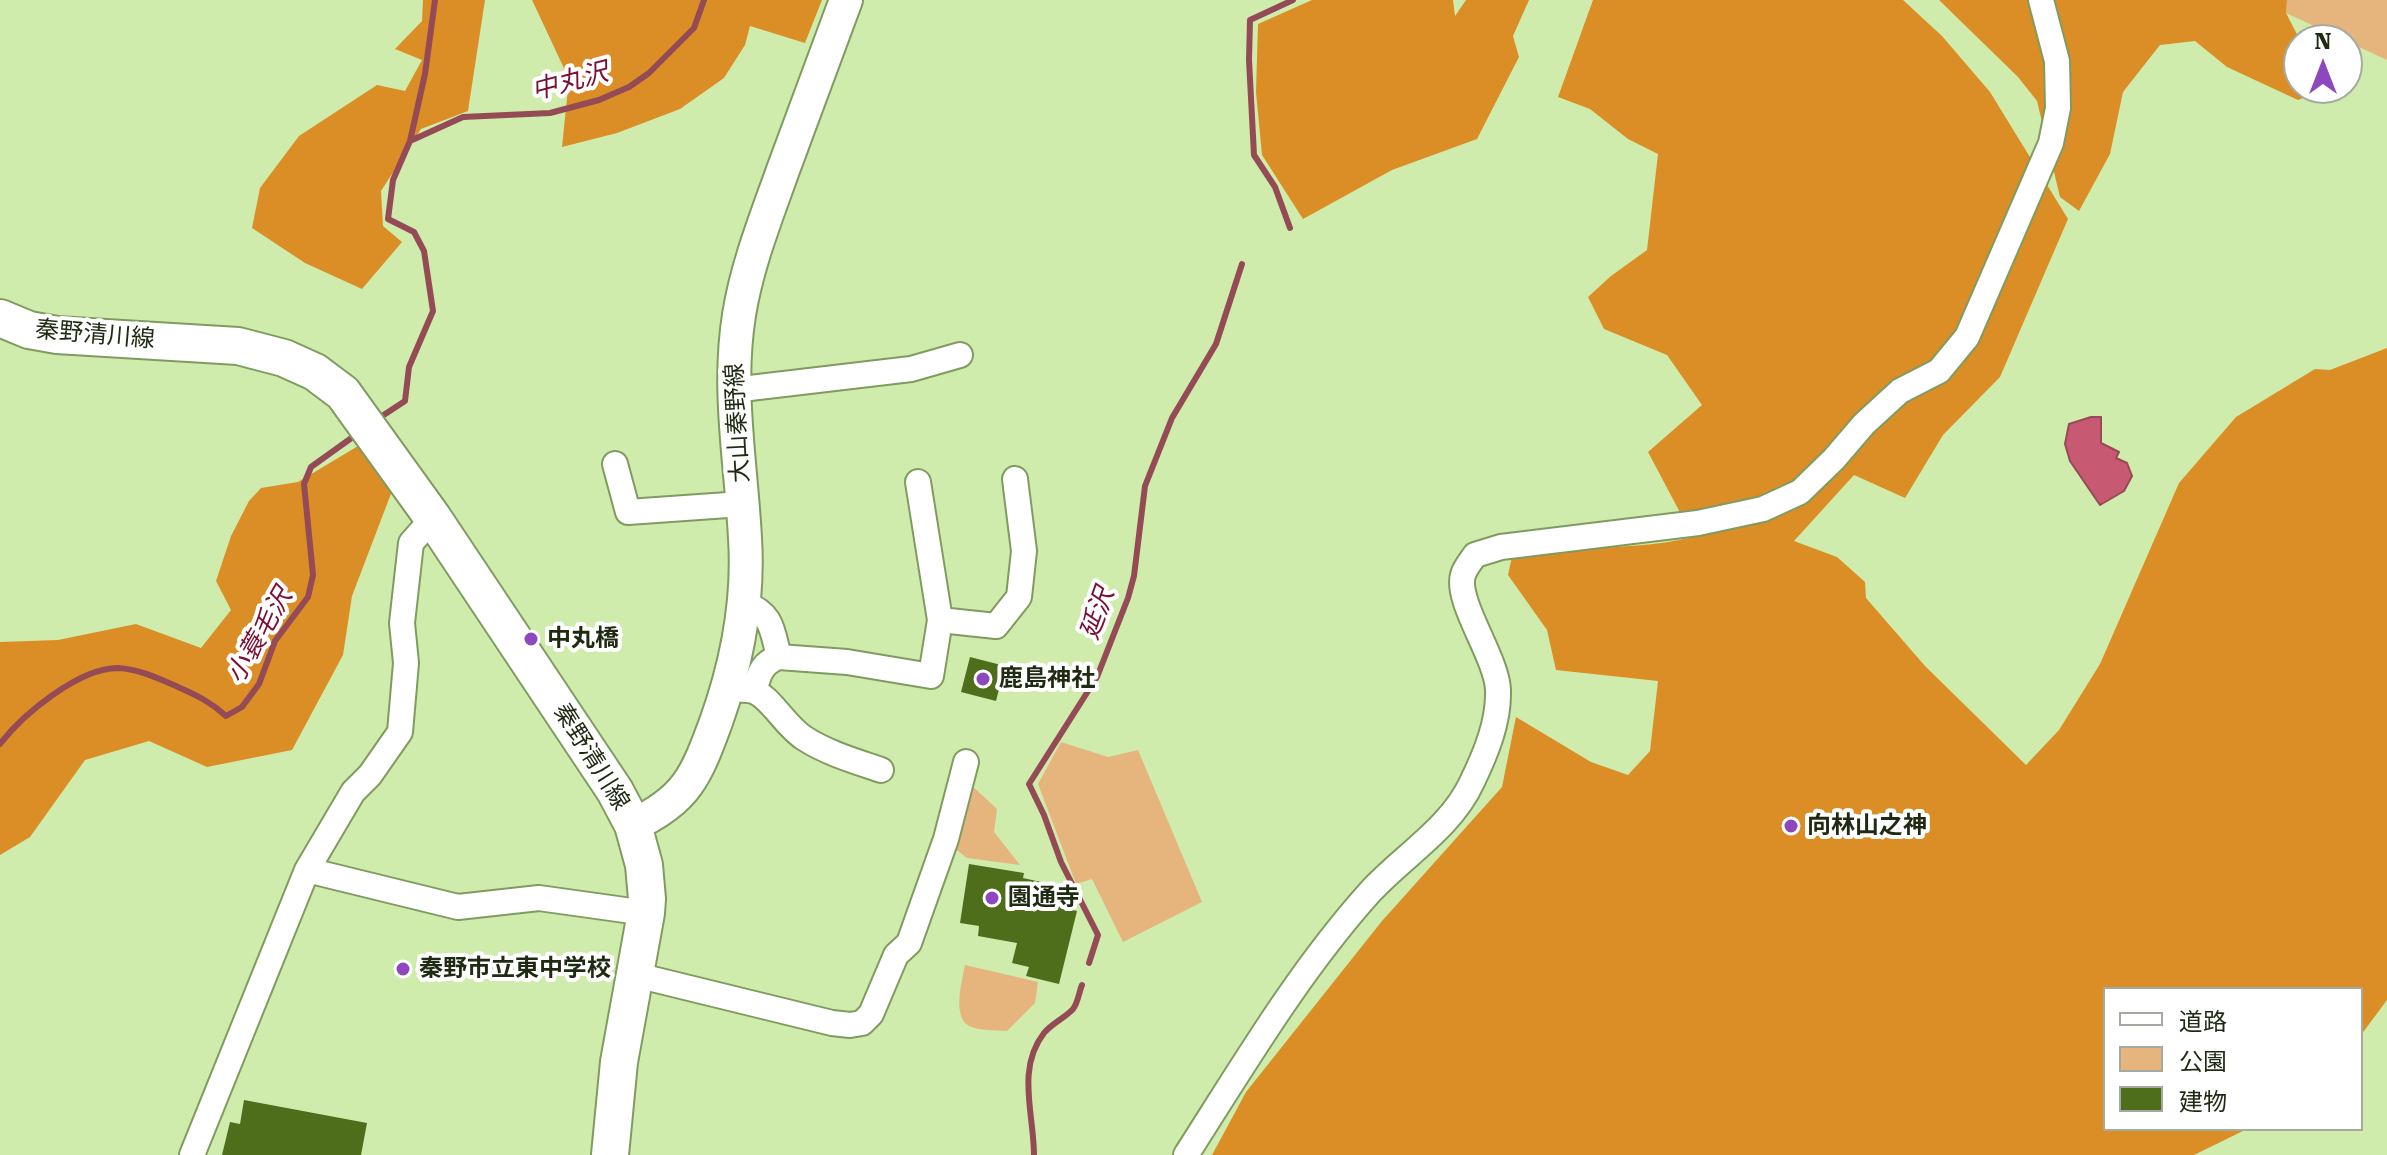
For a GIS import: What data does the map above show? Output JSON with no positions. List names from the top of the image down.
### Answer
{
  "streets": {
    "main road": ["秦野清川線", "大山秦野線"]
  },
  "crossings": [
    ["秦野清川線", "大山秦野線"]
  ],
  "water": ["中丸沢", "延沢", "小蓑毛沢"],
  "places": [
    "中丸橋",
    "鹿島神社",
    "向林山之神",
    "園通寺",
    "秦野市立東中学校"
  ],
  "legend": ["道路", "公園", "建物"],
  "north": "top"
}
